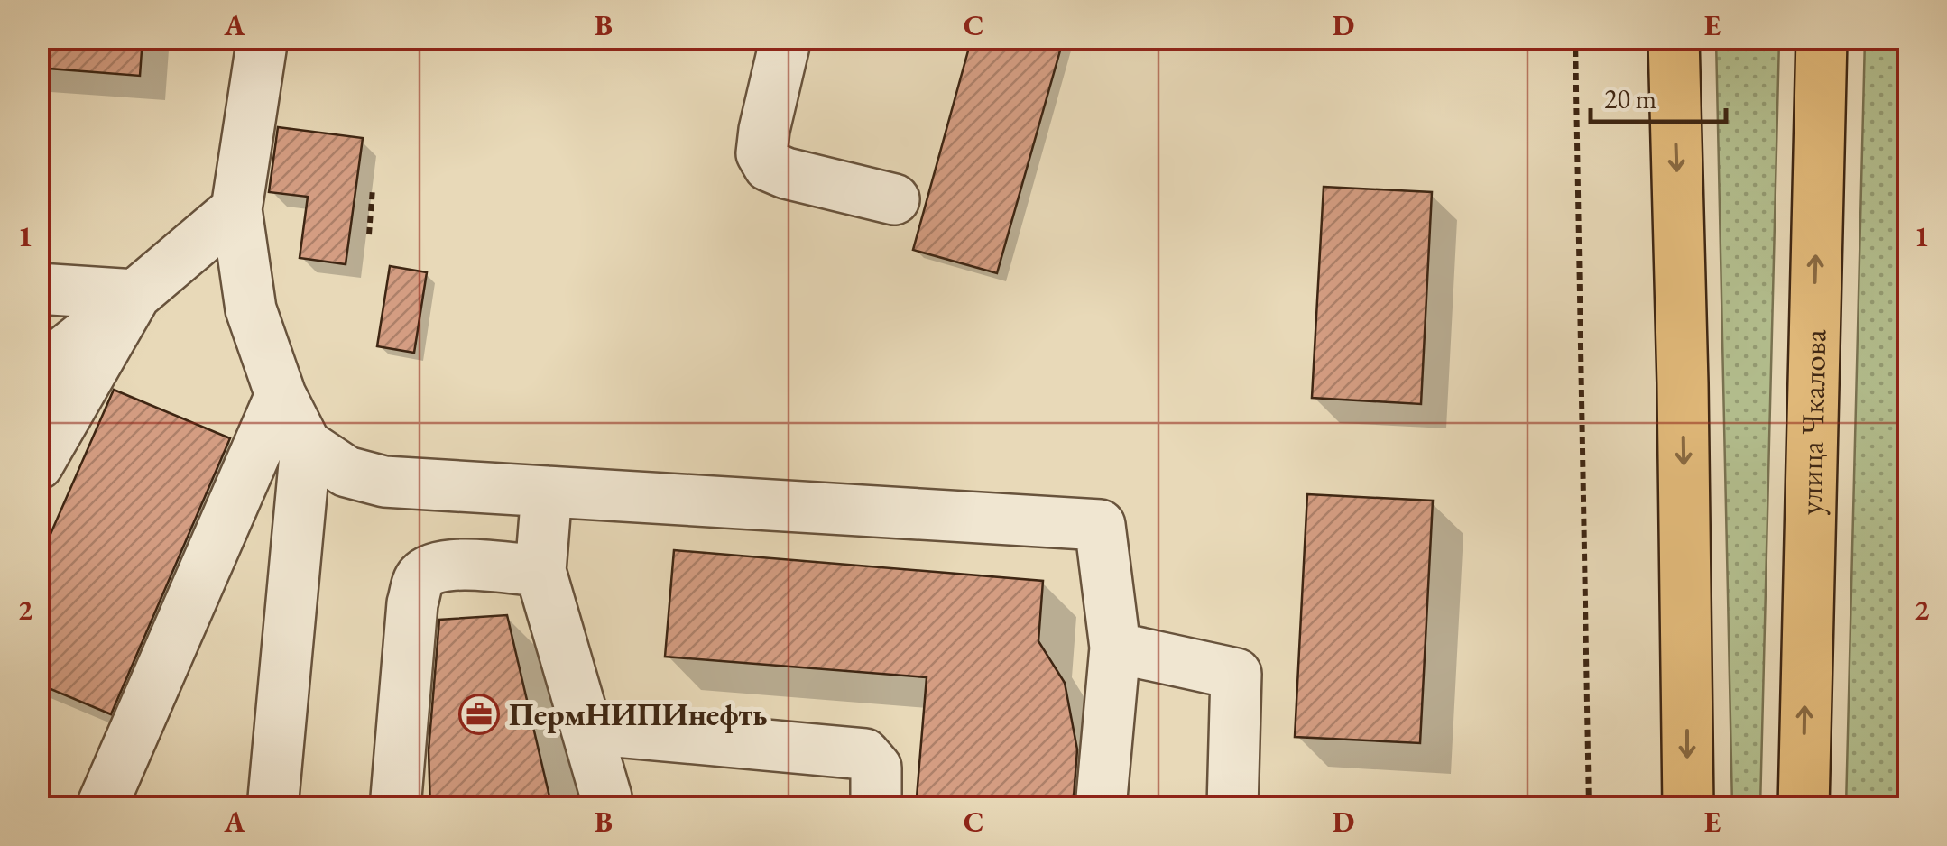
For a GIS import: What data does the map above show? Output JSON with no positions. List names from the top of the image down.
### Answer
{
  "streets": {
    "main road": ["улица Чкалова"]
  },
  "places": {
    "office": ["ПермНИПИнефть"]
  },
  "scale_bar": "20 m",
  "grid": {
    "columns": [
      "A",
      "B",
      "C",
      "D",
      "E"
    ],
    "rows": ["1", "2"]
  }
}
